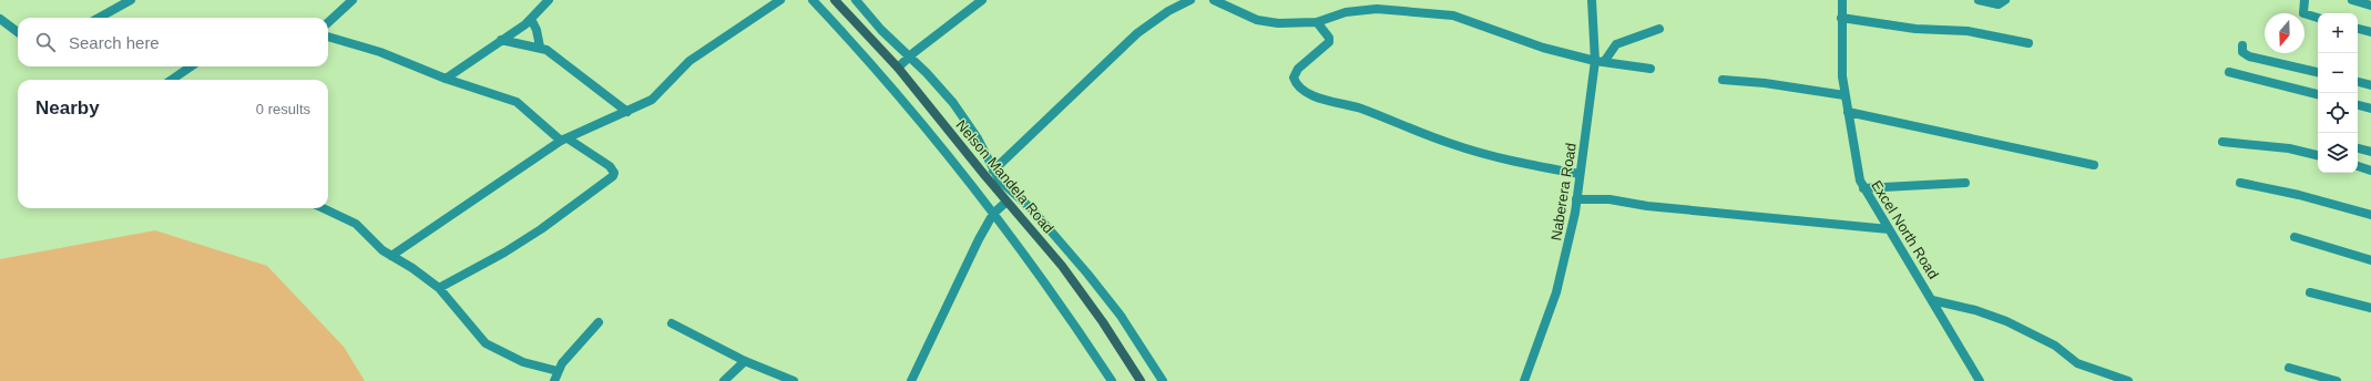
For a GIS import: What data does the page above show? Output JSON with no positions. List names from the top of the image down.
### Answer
{
  "streets": {
    "main road": ["Nelson Mandela Road"],
    "street": ["Naberera Road", "Excel North Road"]
  },
  "north": "bottom",
  "page": {
    "map_buttons": ["+", "−"],
    "search": "Search here",
    "heading": ["Nearby", "0 results"]
  }
}
